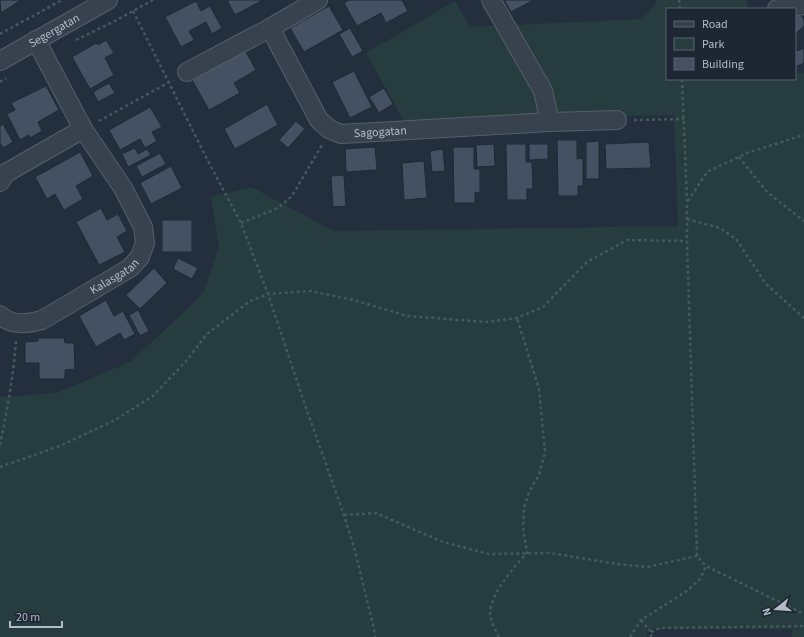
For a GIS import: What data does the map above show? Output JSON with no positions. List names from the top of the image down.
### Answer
{
  "streets": {
    "street": ["Segergatan", "Sagogatan", "Kalasgatan"]
  },
  "crossings": [
    ["Segergatan", "Kalasgatan"]
  ],
  "legend": ["Road", "Park", "Building"],
  "scale_bar": "20 m",
  "north": "left"
}
